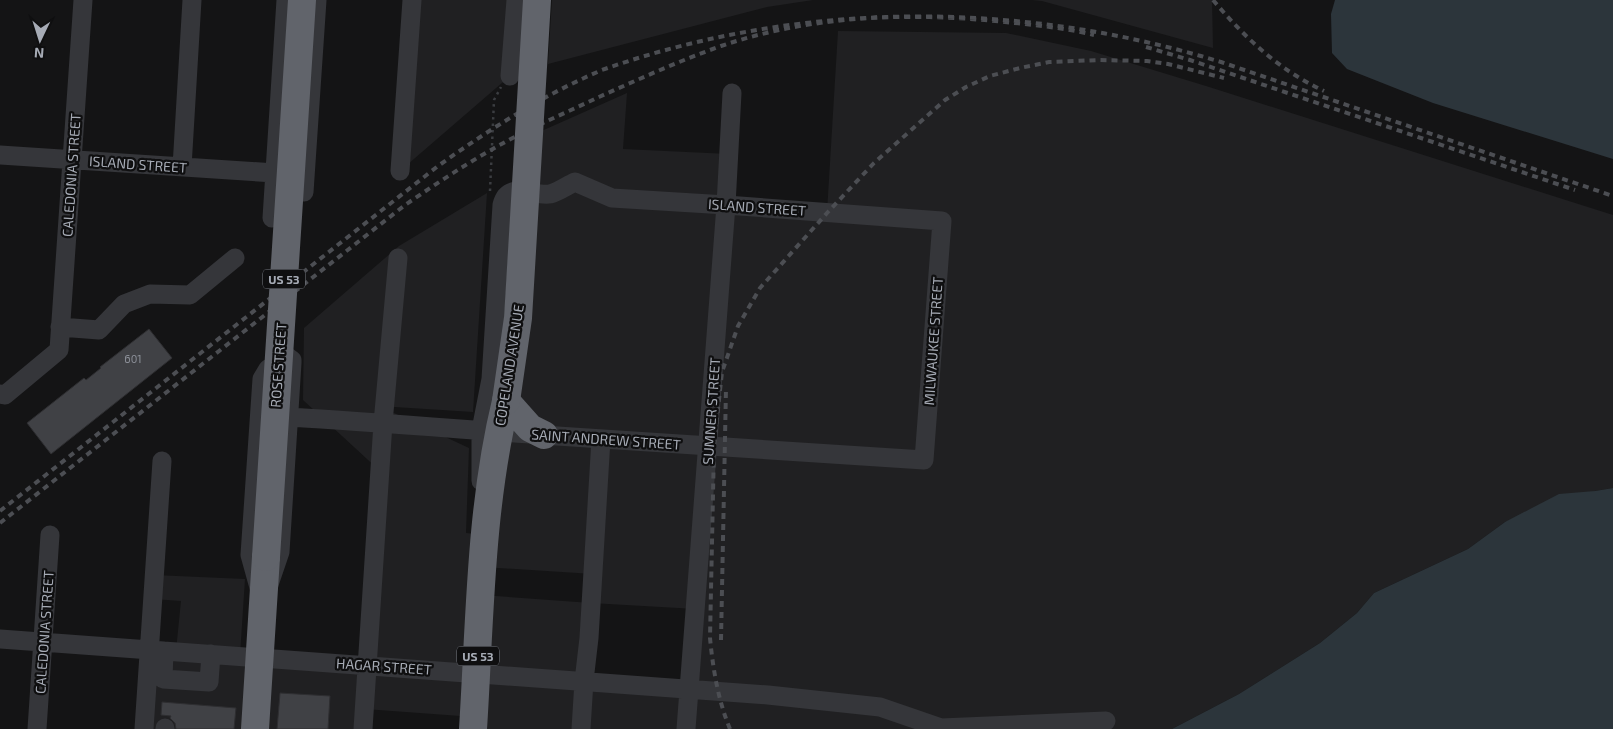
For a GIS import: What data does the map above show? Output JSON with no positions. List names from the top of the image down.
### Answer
{
  "streets": {
    "highway": ["US 53", "ROSE STREET", "COPELAND AVENUE"],
    "street": [
      "ISLAND STREET",
      "CALEDONIA STREET",
      "MILWAUKEE STREET",
      "SUMNER STREET",
      "SAINT ANDREW STREET",
      "HAGAR STREET"
    ]
  },
  "crossings": [
    ["ISLAND STREET", "CALEDONIA STREET"],
    ["ISLAND STREET", "MILWAUKEE STREET"],
    ["ISLAND STREET", "COPELAND AVENUE"],
    ["ISLAND STREET", "SUMNER STREET"],
    ["ISLAND STREET", "SAINT ANDREW STREET"],
    ["CALEDONIA STREET", "HAGAR STREET"],
    ["MILWAUKEE STREET", "SAINT ANDREW STREET"],
    ["ROSE STREET", "HAGAR STREET"],
    ["COPELAND AVENUE", "SAINT ANDREW STREET"],
    ["COPELAND AVENUE", "HAGAR STREET"],
    ["SUMNER STREET", "SAINT ANDREW STREET"],
    ["SUMNER STREET", "HAGAR STREET"]
  ],
  "house_numbers": ["601"],
  "north": "bottom"
}
